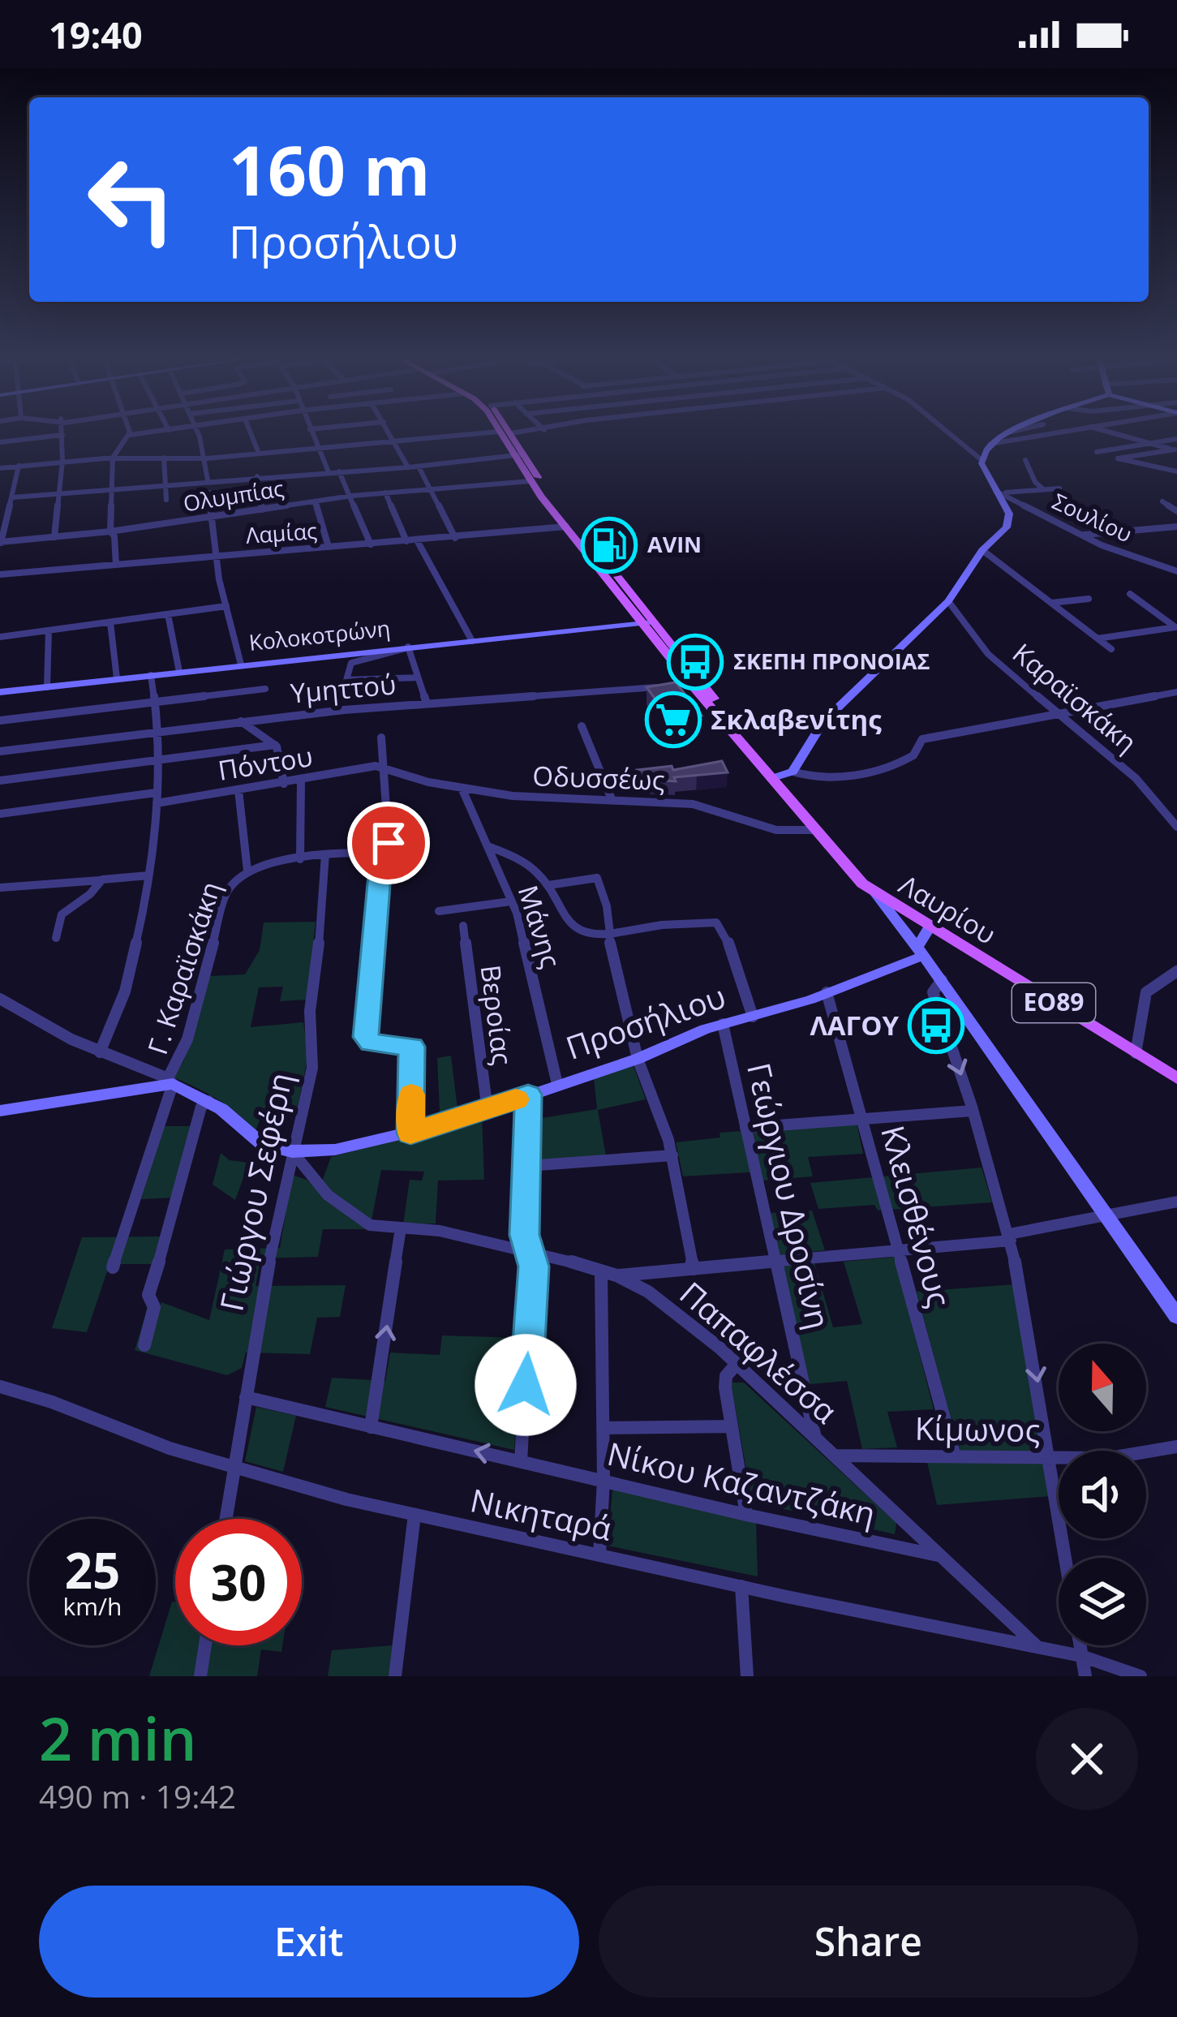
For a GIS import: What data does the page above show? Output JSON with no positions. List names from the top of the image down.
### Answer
{
  "streets": {
    "main road": ["Λαυρίου", "ΕΟ89"],
    "street": [
      "Ολυμπίας",
      "Σουλίου",
      "Λαμίας",
      "Κολοκοτρώνη",
      "Υμηττού",
      "Καραϊσκάκη",
      "Πόντου",
      "Οδυσσέως",
      "Μάνης",
      "Γ. Καραϊσκάκη",
      "Βεροίας",
      "Προσήλιου",
      "Γιώργου Σεφέρη",
      "Γεώργιου Δροσίνη",
      "Κλεισθένους",
      "Παπαφλέσσα",
      "Κίμωνος",
      "Νίκου Καζαντζάκη",
      "Νικηταρά"
    ]
  },
  "crossings": [
    ["Ολυμπίας", "Λαυρίου"],
    ["Λαμίας", "Λαυρίου"],
    ["Κολοκοτρώνη", "Λαυρίου"],
    ["Πόντου", "Οδυσσέως"],
    ["Οδυσσέως", "Λαυρίου"],
    ["Οδυσσέως", "Μάνης"],
    ["Μάνης", "Προσήλιου"],
    ["Γ. Καραϊσκάκη", "Προσήλιου"],
    ["Γ. Καραϊσκάκη", "Γιώργου Σεφέρη"],
    ["Βεροίας", "Προσήλιου"],
    ["Προσήλιου", "Γιώργου Σεφέρη"],
    ["Προσήλιου", "Γεώργιου Δροσίνη"],
    ["Προσήλιου", "Κλεισθένους"],
    ["Προσήλιου", "Παπαφλέσσα"],
    ["Γιώργου Σεφέρη", "Παπαφλέσσα"],
    ["Γιώργου Σεφέρη", "Νίκου Καζαντζάκη"],
    ["Γιώργου Σεφέρη", "Νικηταρά"],
    ["Γεώργιου Δροσίνη", "Παπαφλέσσα"],
    ["Κλεισθένους", "Κίμωνος"],
    ["Παπαφλέσσα", "Κίμωνος"],
    ["Παπαφλέσσα", "Νίκου Καζαντζάκη"],
    ["Παπαφλέσσα", "Νικηταρά"]
  ],
  "places": {
    "fuel station": ["AVIN"],
    "bus stop": ["ΣΚΕΠΗ ΠΡΟΝΟΙΑΣ", "ΛΑΓΟΥ"],
    "supermarket": ["Σκλαβενίτης"]
  },
  "north": "top",
  "page": {
    "status": "19:40",
    "turn": ["160 m", "Προσήλιου"],
    "speed": "25 km/h",
    "limit": "30",
    "heading": ["2 min", "490 m · 19:42"],
    "buttons": ["Exit", "Share"]
  }
}
